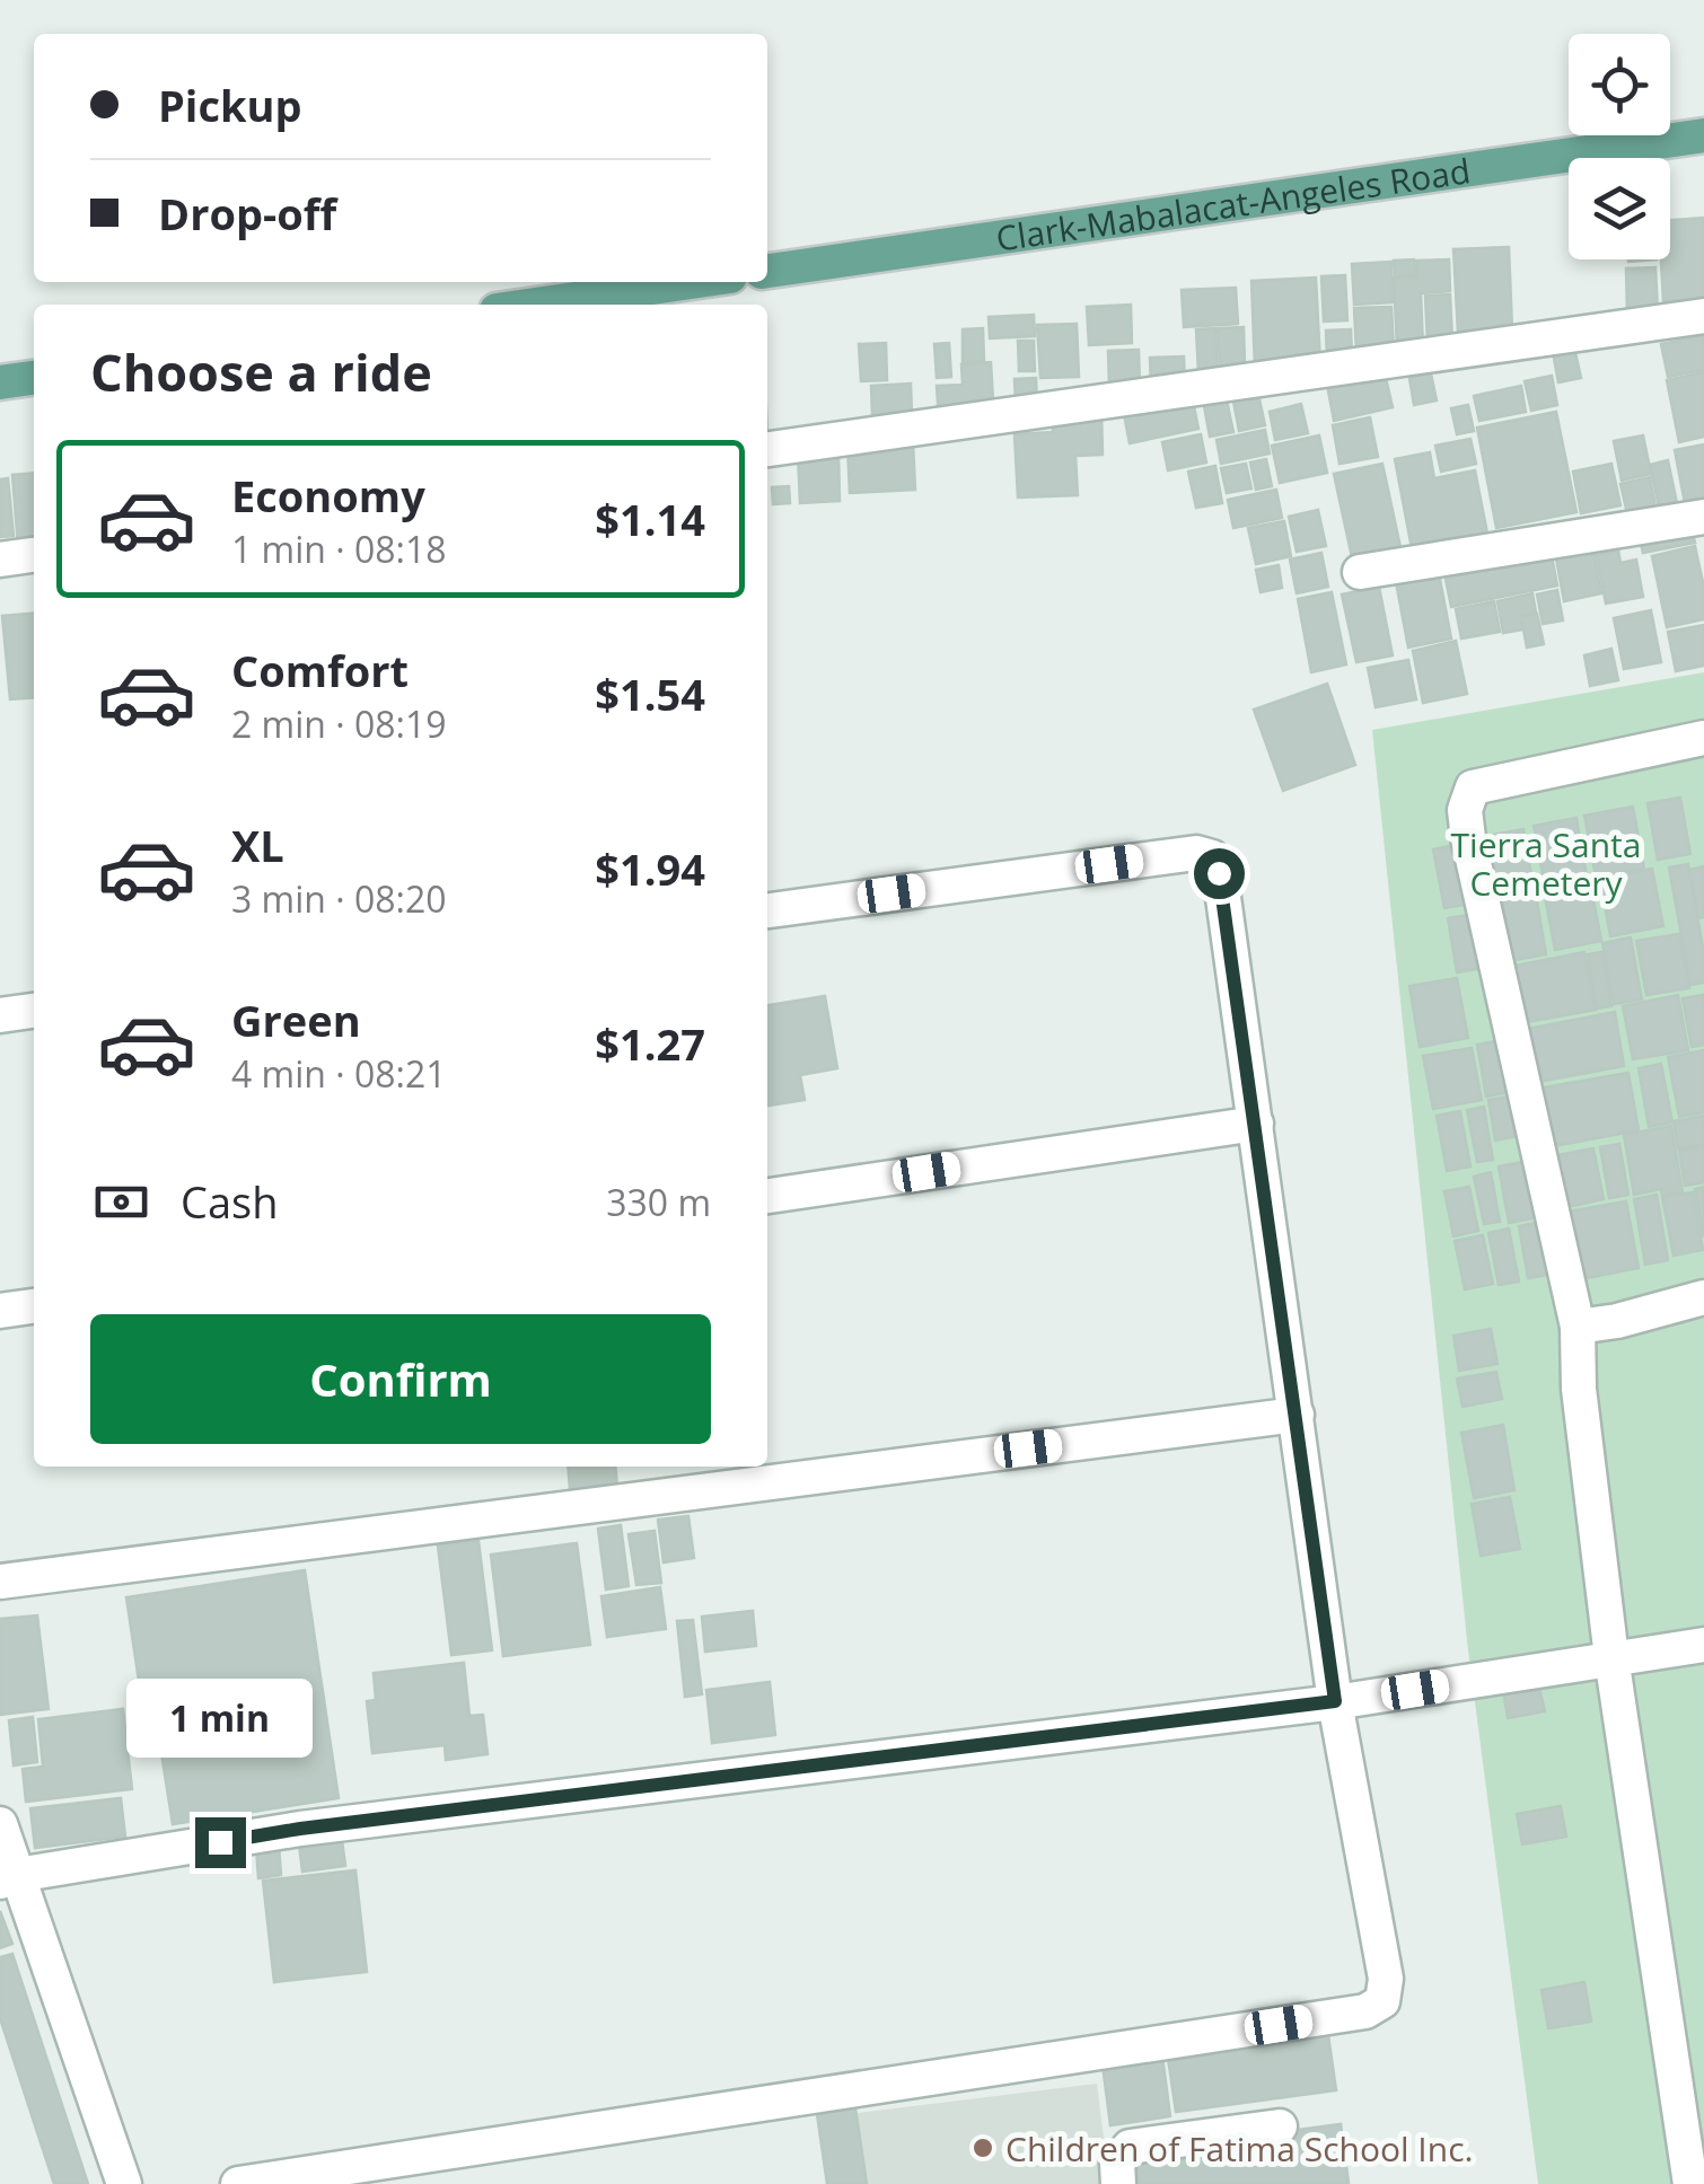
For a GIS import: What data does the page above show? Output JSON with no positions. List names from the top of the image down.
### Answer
{
  "streets": {
    "main road": ["Clark-Mabalacat-Angeles Road"]
  },
  "parks": ["Tierra Santa Cemetery"],
  "places": ["Children of Fatima School Inc."],
  "page": {
    "banner": ["Pickup", "Drop-off"],
    "heading": "Choose a ride",
    "list": [
      {
        "name": "Economy",
        "note": "1 min · 08:18",
        "value": "$1.14"
      },
      {
        "name": "Comfort",
        "note": "2 min · 08:19",
        "value": "$1.54"
      },
      {
        "name": "XL",
        "note": "3 min · 08:20",
        "value": "$1.94"
      },
      {
        "name": "Green",
        "note": "4 min · 08:21",
        "value": "$1.27"
      }
    ],
    "pay": ["Cash", "330 m"],
    "buttons": "Confirm",
    "bubble": "1 min"
  }
}
